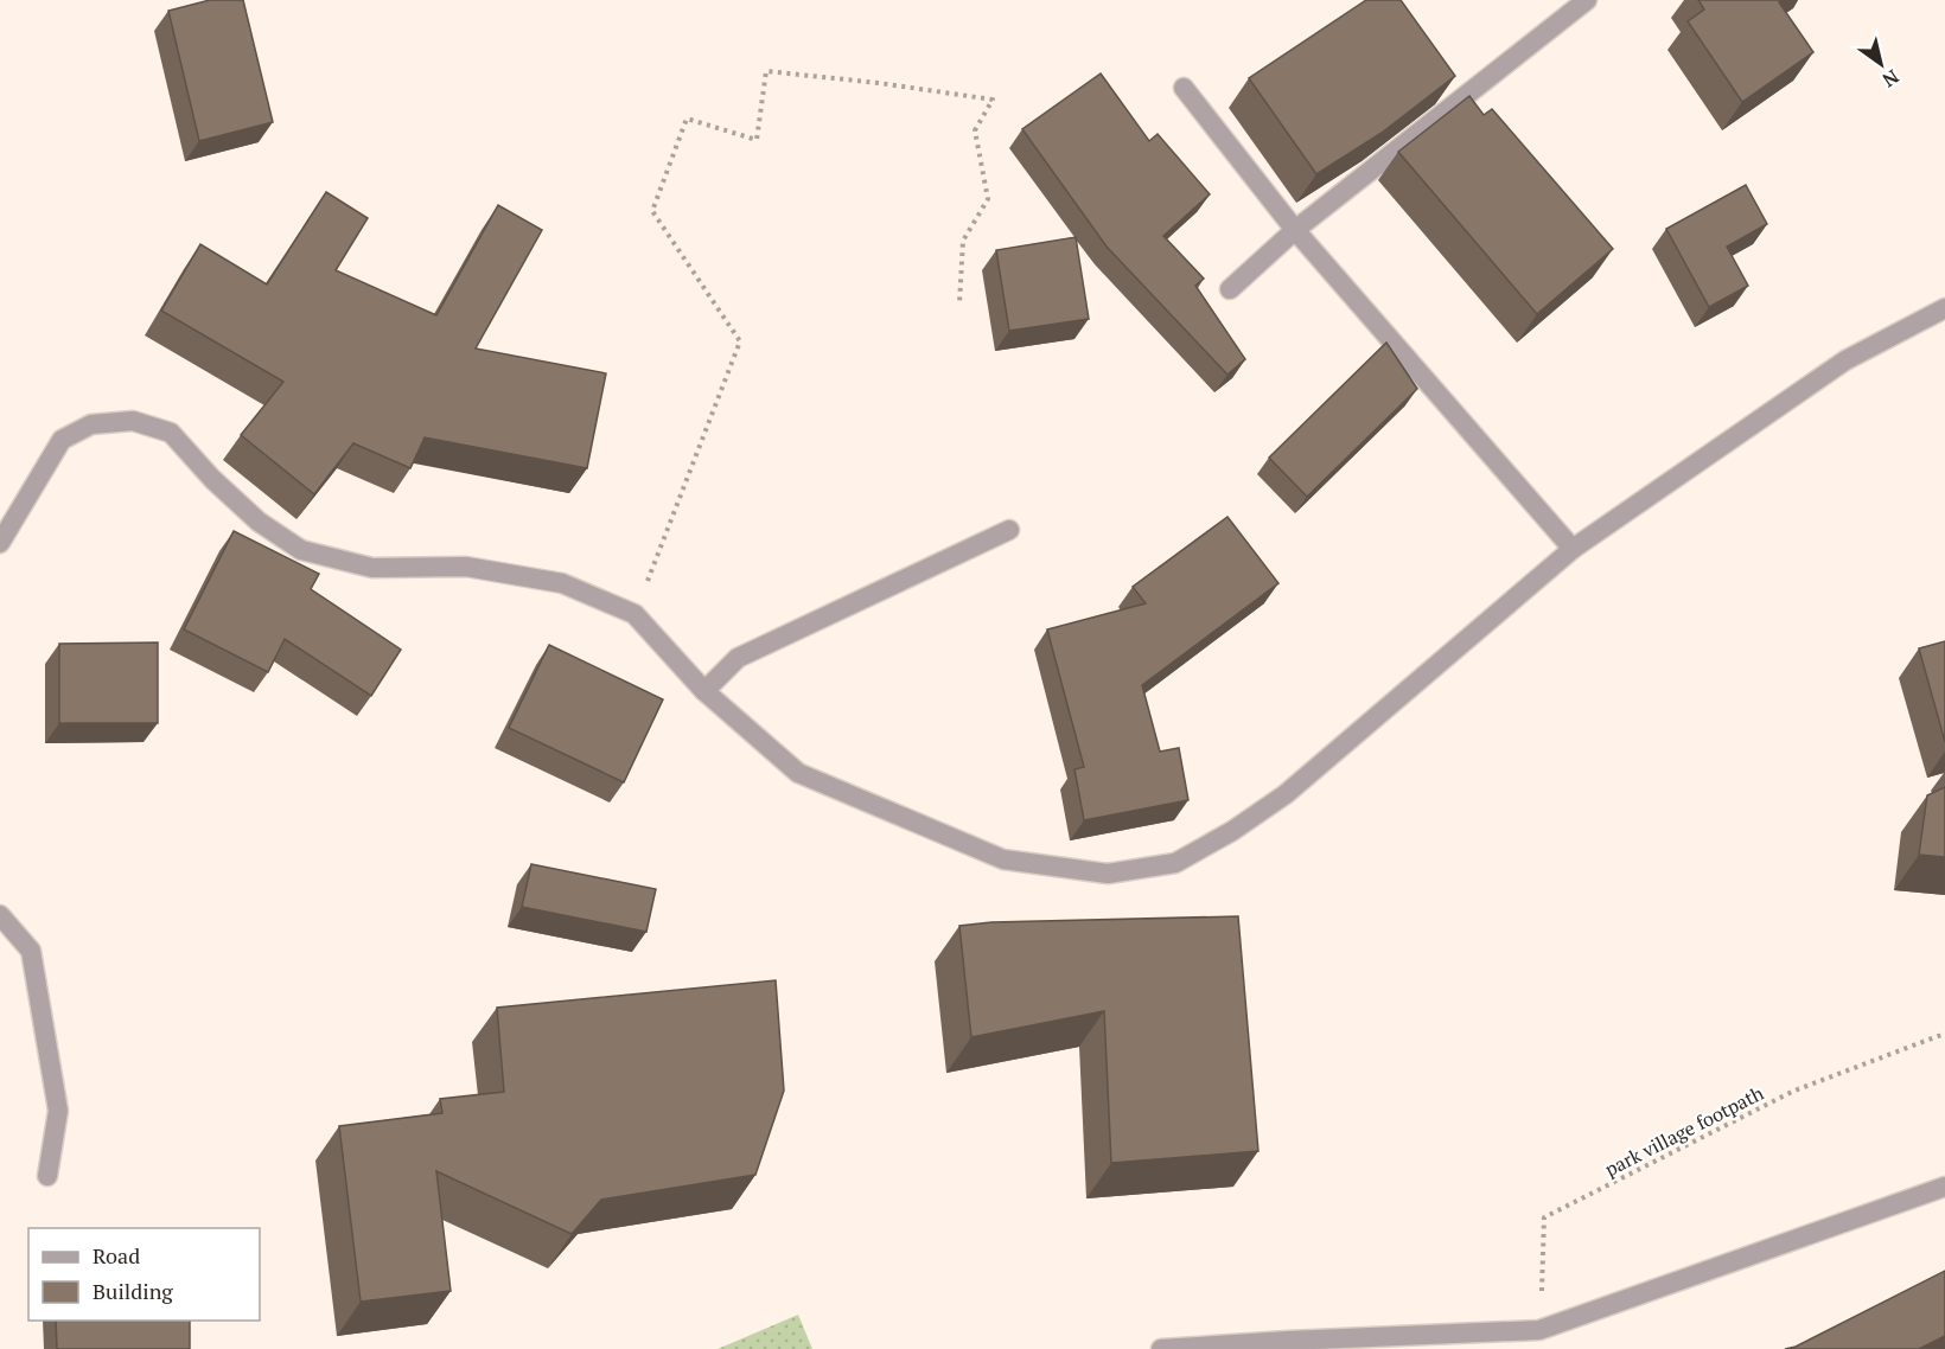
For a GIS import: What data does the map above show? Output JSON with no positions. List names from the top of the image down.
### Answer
{
  "streets": {
    "path": ["park village footpath"]
  },
  "legend": ["Road", "Building"],
  "north": "bottom right"
}
